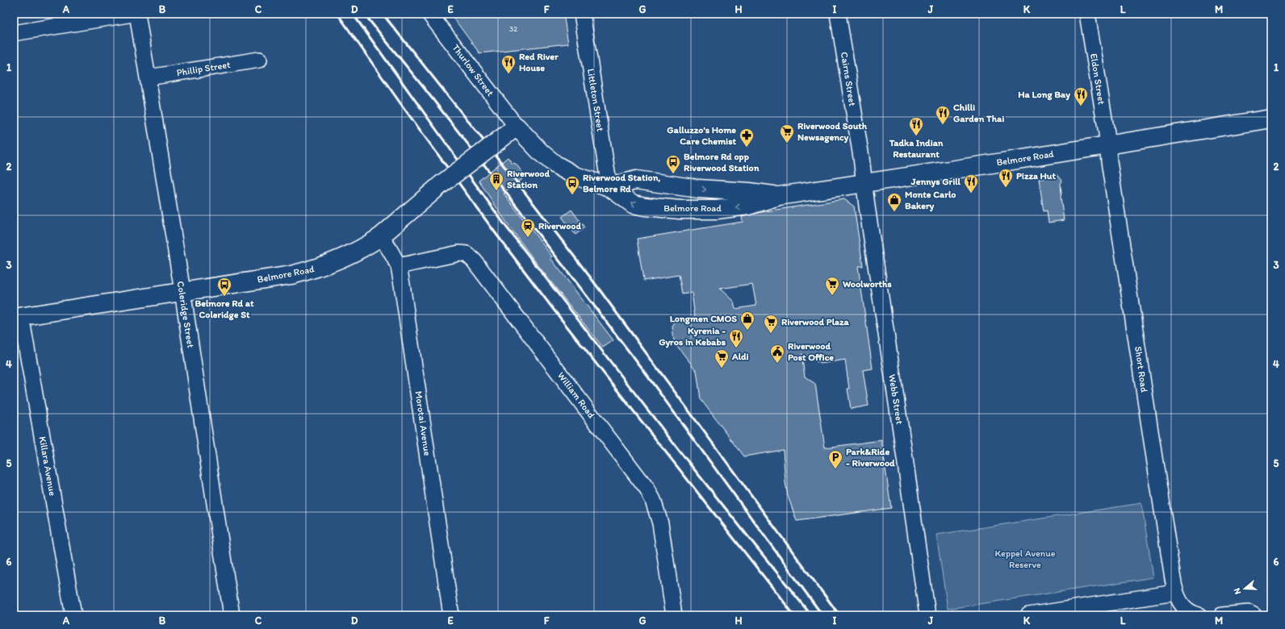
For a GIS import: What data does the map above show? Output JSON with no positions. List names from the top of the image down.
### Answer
{
  "streets": {
    "main road": ["Belmore Road"],
    "street": [
      "Phillip Street",
      "Thurlow Street",
      "Cairns Street",
      "Eldon Street",
      "Littleton Street",
      "Coleridge Street",
      "Short Road",
      "William Road",
      "Webb Street",
      "Morotai Avenue",
      "Killara Avenue"
    ]
  },
  "crossings": [
    ["Phillip Street", "Coleridge Street"],
    ["Thurlow Street", "Belmore Road"],
    ["Cairns Street", "Belmore Road"],
    ["Cairns Street", "Webb Street"],
    ["Eldon Street", "Belmore Road"],
    ["Eldon Street", "Short Road"],
    ["Littleton Street", "Belmore Road"],
    ["Belmore Road", "Coleridge Street"],
    ["Belmore Road", "Short Road"],
    ["Belmore Road", "Webb Street"],
    ["Belmore Road", "Morotai Avenue"],
    ["Belmore Road", "Killara Avenue"],
    ["William Road", "Morotai Avenue"]
  ],
  "parks": ["Keppel Avenue Reserve"],
  "places": {
    "restaurant": [
      "Red River House",
      "Ha Long Bay",
      "Chilli Garden Thai",
      "Tadka Indian Restaurant",
      "Pizza Hut",
      "Jennys Grill",
      "Kyrenia - Gyros in Kebabs"
    ],
    "supermarket": [
      "Riverwood South Newsagency",
      "Woolworths",
      "Riverwood Plaza",
      "Aldi"
    ],
    "pharmacy": ["Galluzzo's Home Care Chemist"],
    "bus stop": ["Belmore Rd opp Riverwood Station", "Riverwood Station, Belmore Rd", "Belmore Rd at Coleridge St"],
    "building": ["Riverwood Station"],
    "shop": ["Monte Carlo Bakery", "Longmen CMOS"],
    "station": ["Riverwood"],
    "public building": ["Riverwood Post Office"],
    "parking": ["Park&Ride - Riverwood"]
  },
  "house_numbers": ["32"],
  "north": "left",
  "grid": {
    "columns": [
      "A",
      "B",
      "C",
      "D",
      "E",
      "F",
      "G",
      "H",
      "I",
      "J",
      "K",
      "L",
      "M"
    ],
    "rows": [
      "1",
      "2",
      "3",
      "4",
      "5",
      "6"
    ]
  }
}
